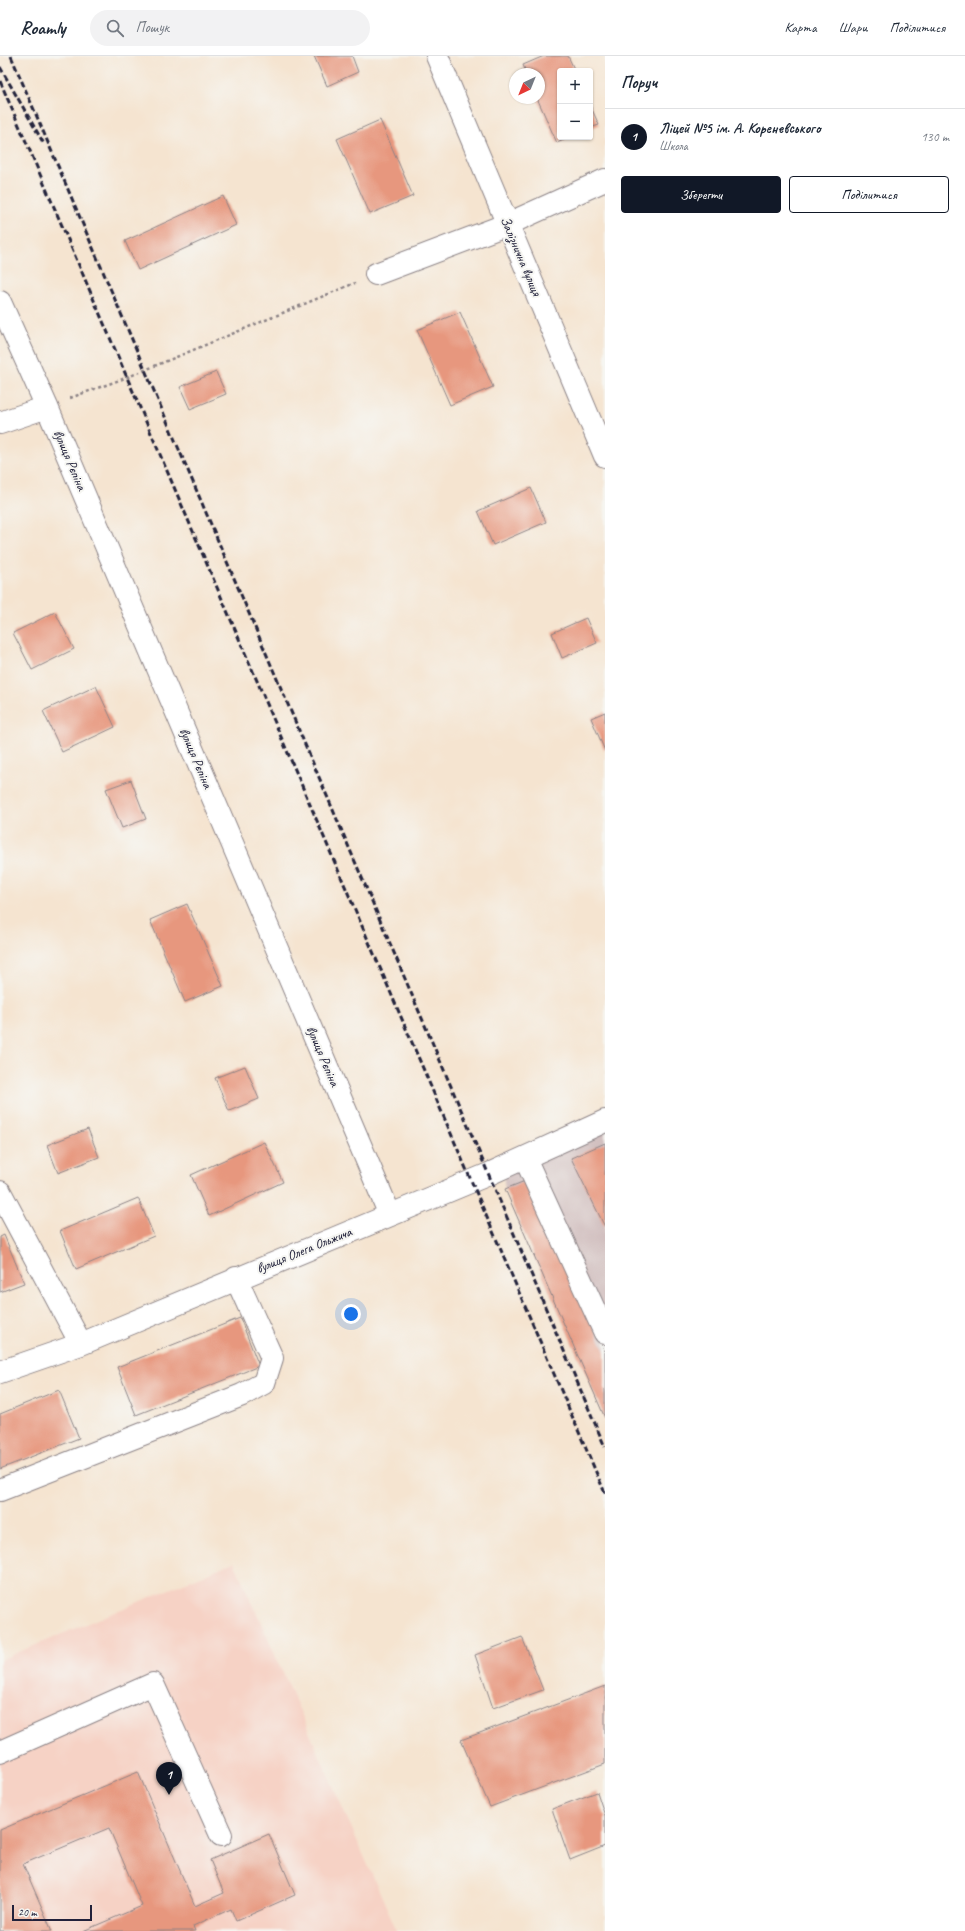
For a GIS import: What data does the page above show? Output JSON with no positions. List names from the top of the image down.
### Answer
{
  "streets": {
    "street": ["Залізнична вулиця", "вулиця Рєпіна", "вулиця Олега Ольжича"]
  },
  "crossings": [
    ["вулиця Рєпіна", "вулиця Олега Ольжича"]
  ],
  "scale_bar": "20 m",
  "north": "bottom left",
  "page": {
    "header": "Roamly",
    "search": "Пошук",
    "nav": ["Карта", "Шари", "Поділитися"],
    "heading": "Поруч",
    "map_buttons": ["+", "−"],
    "list": [
      {
        "mark": "1",
        "name": "Ліцей №5 ім. А. Кореневського",
        "note": "Школа",
        "value": "130 m"
      }
    ],
    "buttons": ["Зберегти", "Поділитися"],
    "pins": "1",
    "scale": "20 m"
  }
}
